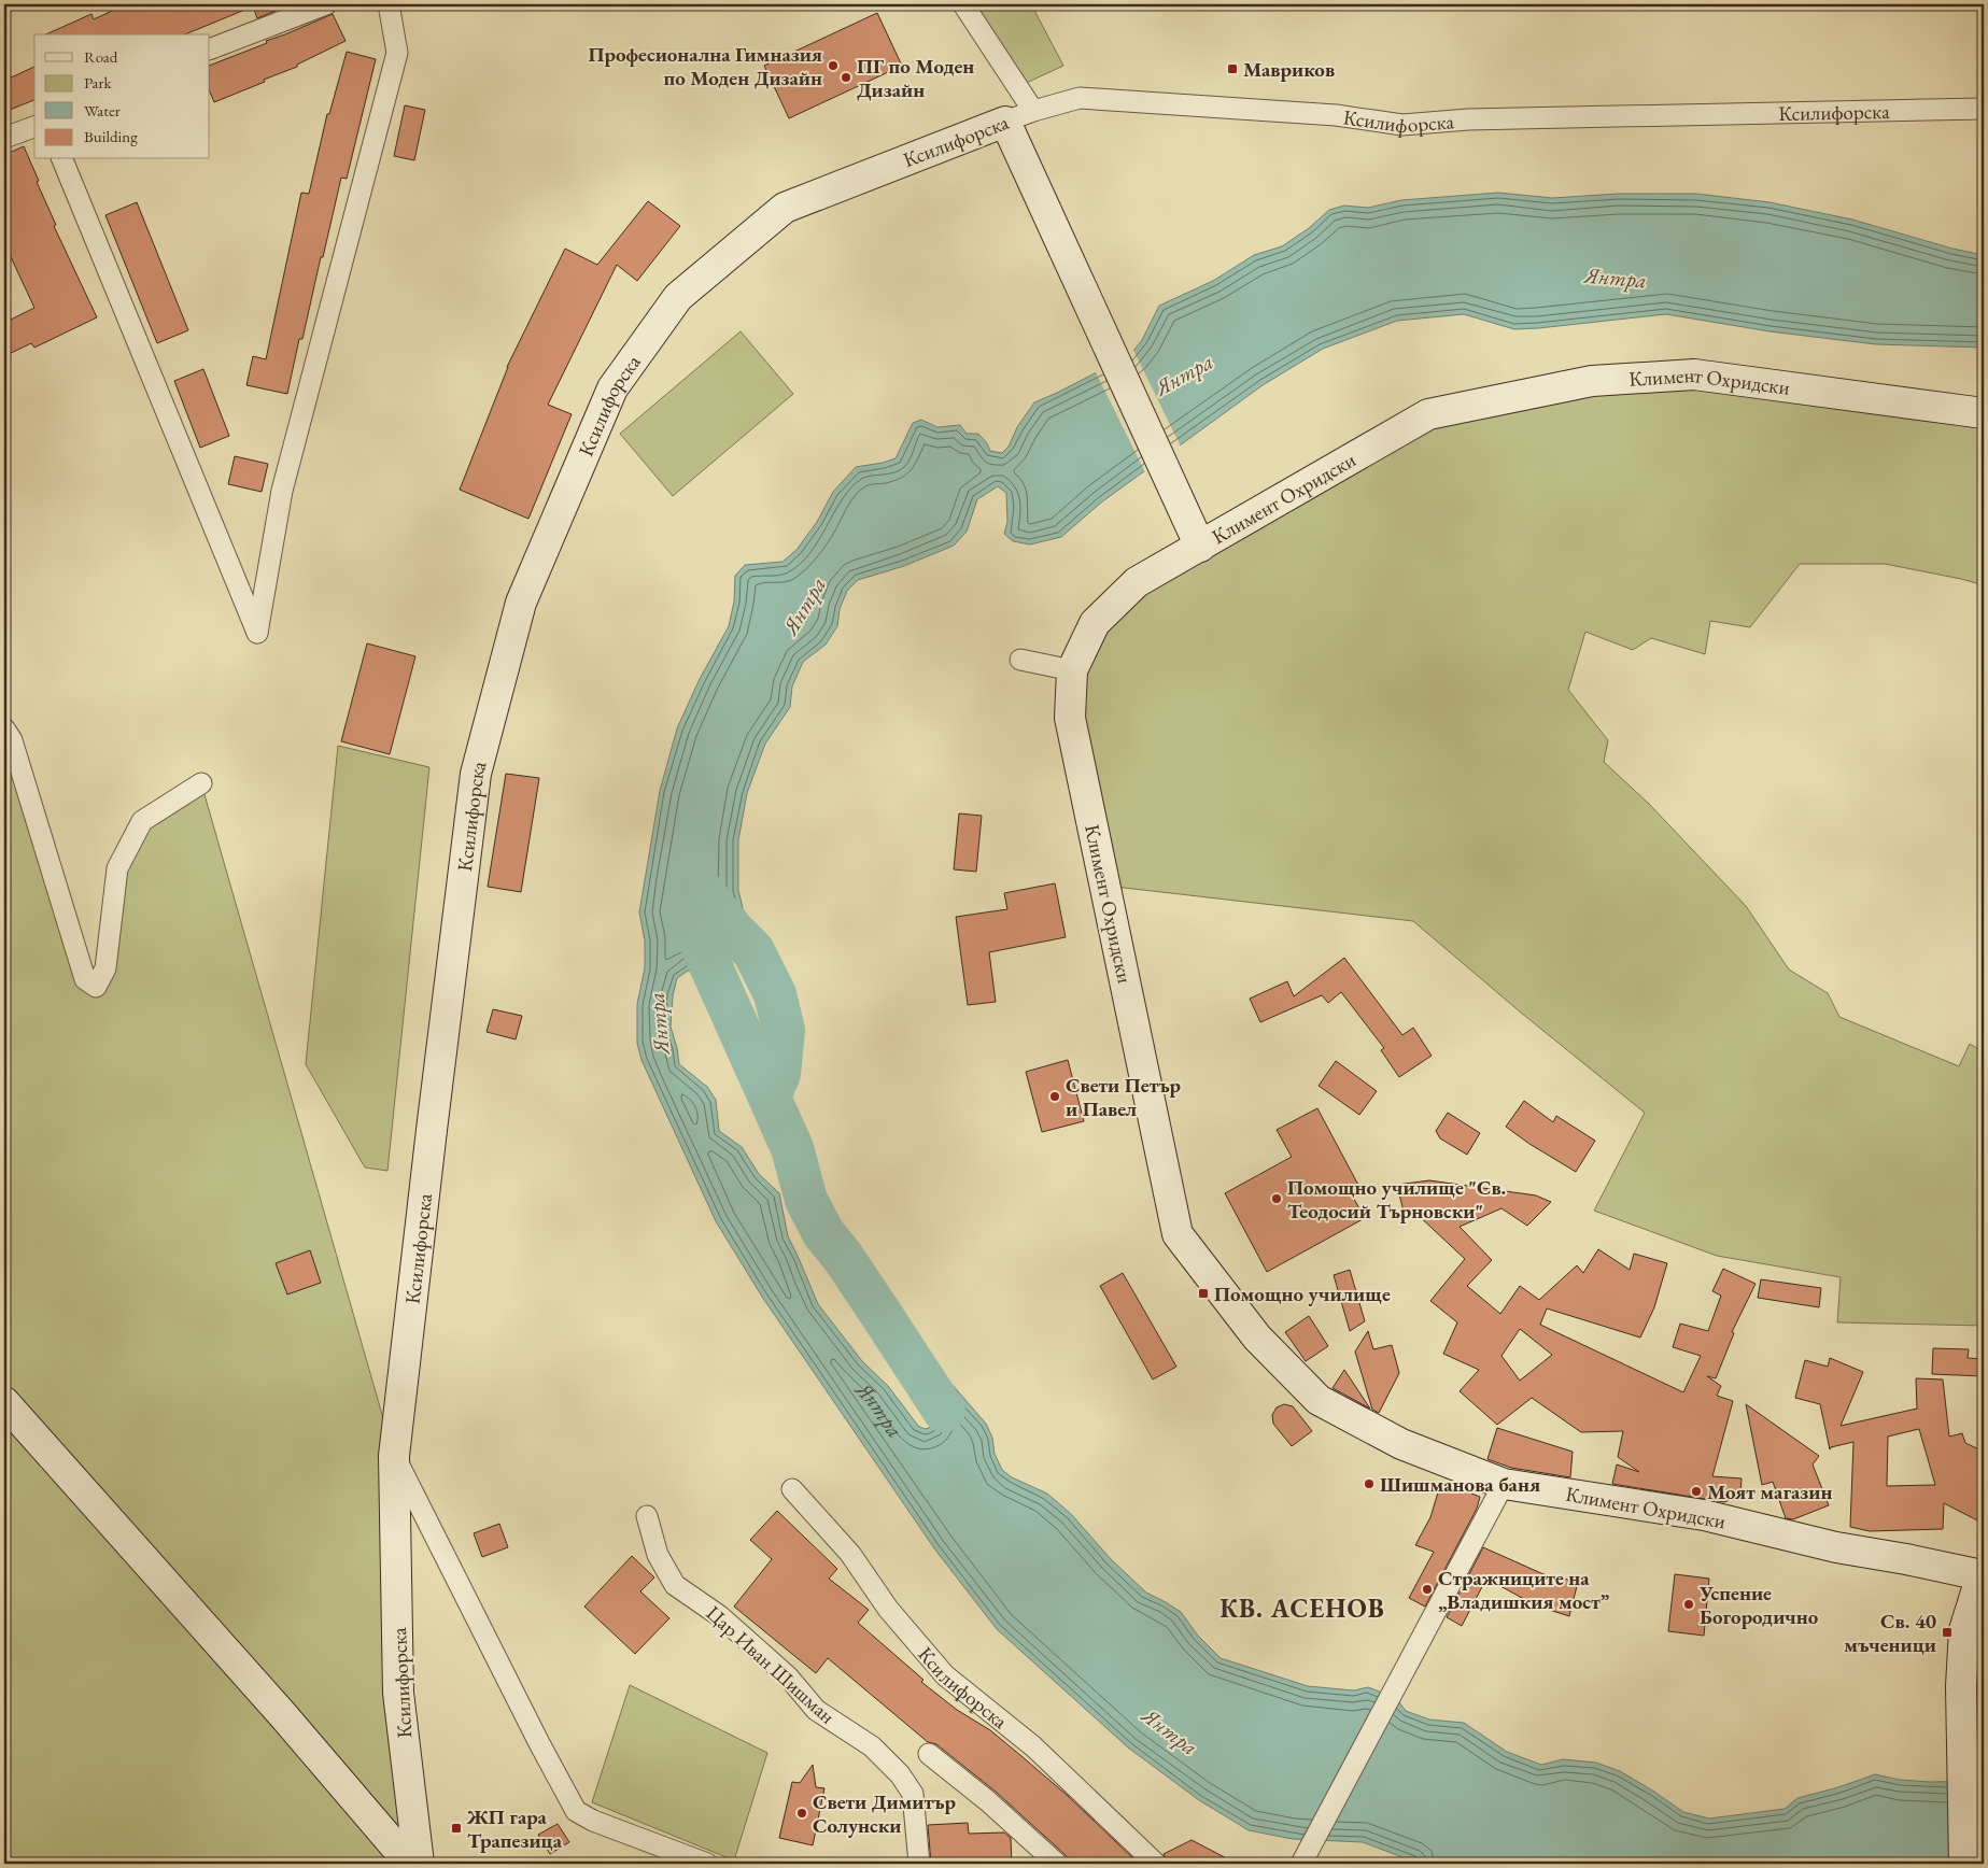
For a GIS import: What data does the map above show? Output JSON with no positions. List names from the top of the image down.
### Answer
{
  "streets": {
    "street": ["Ксилифорска", "Климент Охридски", "Цар Иван Шишман"]
  },
  "districts": ["КВ. АСЕНОВ"],
  "water": ["Янтра"],
  "places": {
    "other": [
      "Професионална Гимназия по Моден Дизайн",
      "ПГ по Моден Дизайн",
      "Свети Петър и Павел",
      "Помощно училище \"Св. Теодосий Търновски\"",
      "Шишманова баня",
      "Моят магазин",
      "Стражниците на „Владишкия мост”",
      "Успение Богородично",
      "Свети Димитър Солунски"
    ],
    "transit": [
      "Мавриков",
      "Помощно училище",
      "Св. 40 мъченици",
      "ЖП гара Трапезица"
    ]
  },
  "legend": [
    "Road",
    "Park",
    "Water",
    "Building"
  ]
}
